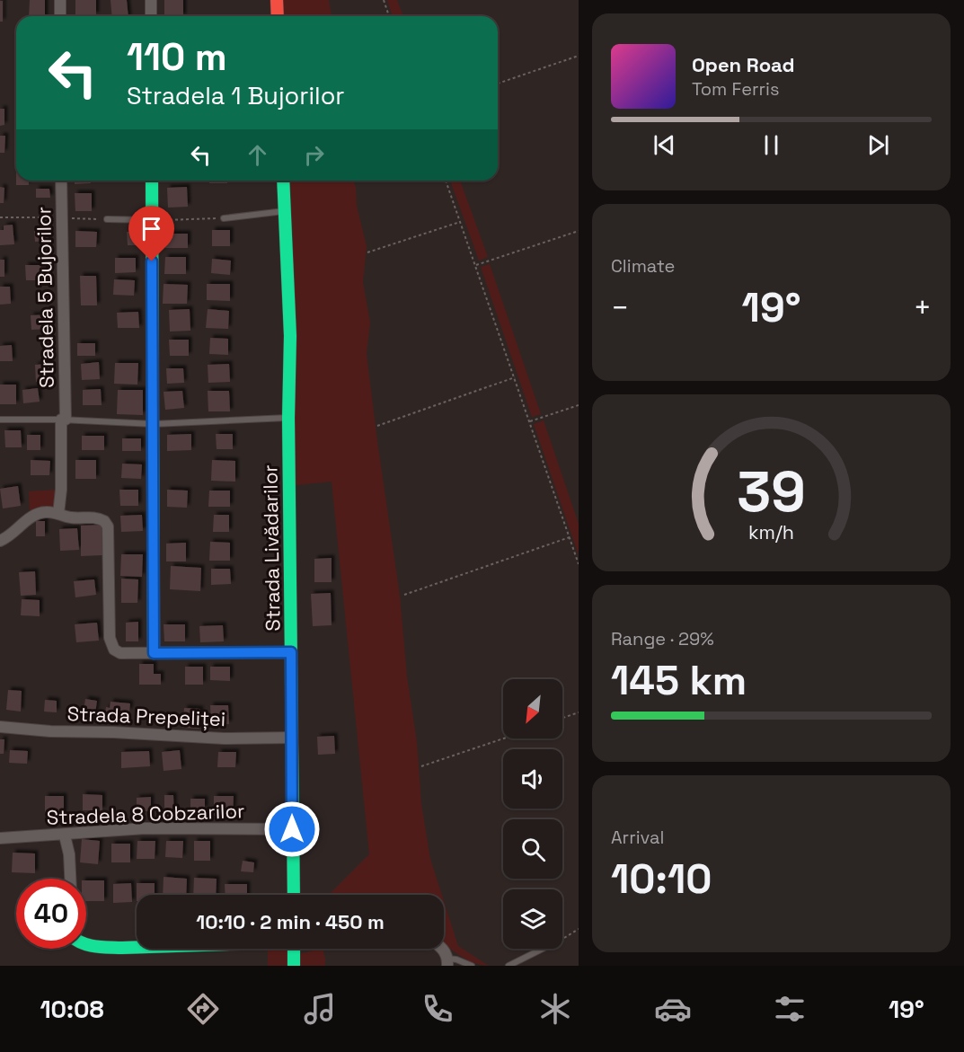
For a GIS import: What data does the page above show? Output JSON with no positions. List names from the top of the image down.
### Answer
{
  "streets": {
    "street": [
      "Stradela 5 Bujorilor",
      "Strada Livădarilor",
      "Strada Prepeliței",
      "Stradela 8 Cobzarilor"
    ]
  },
  "crossings": [
    ["Strada Livădarilor", "Strada Prepeliței"],
    ["Strada Livădarilor", "Stradela 8 Cobzarilor"]
  ],
  "north": "bottom left",
  "page": {
    "turn": ["110 m", "Stradela 1 Bujorilor"],
    "song": ["Open Road", "Tom Ferris"],
    "tile": [
      "Climate",
      ["Range · 29%", "145 km"],
      ["Arrival", "10:10"]
    ],
    "heat": ["−", "19°", "+"],
    "limit": "40",
    "trip": "10:10 · 2 min · 450 m",
    "tabs": ["10:08", "19°"],
    "gauge": ["39", "km/h"]
  }
}
